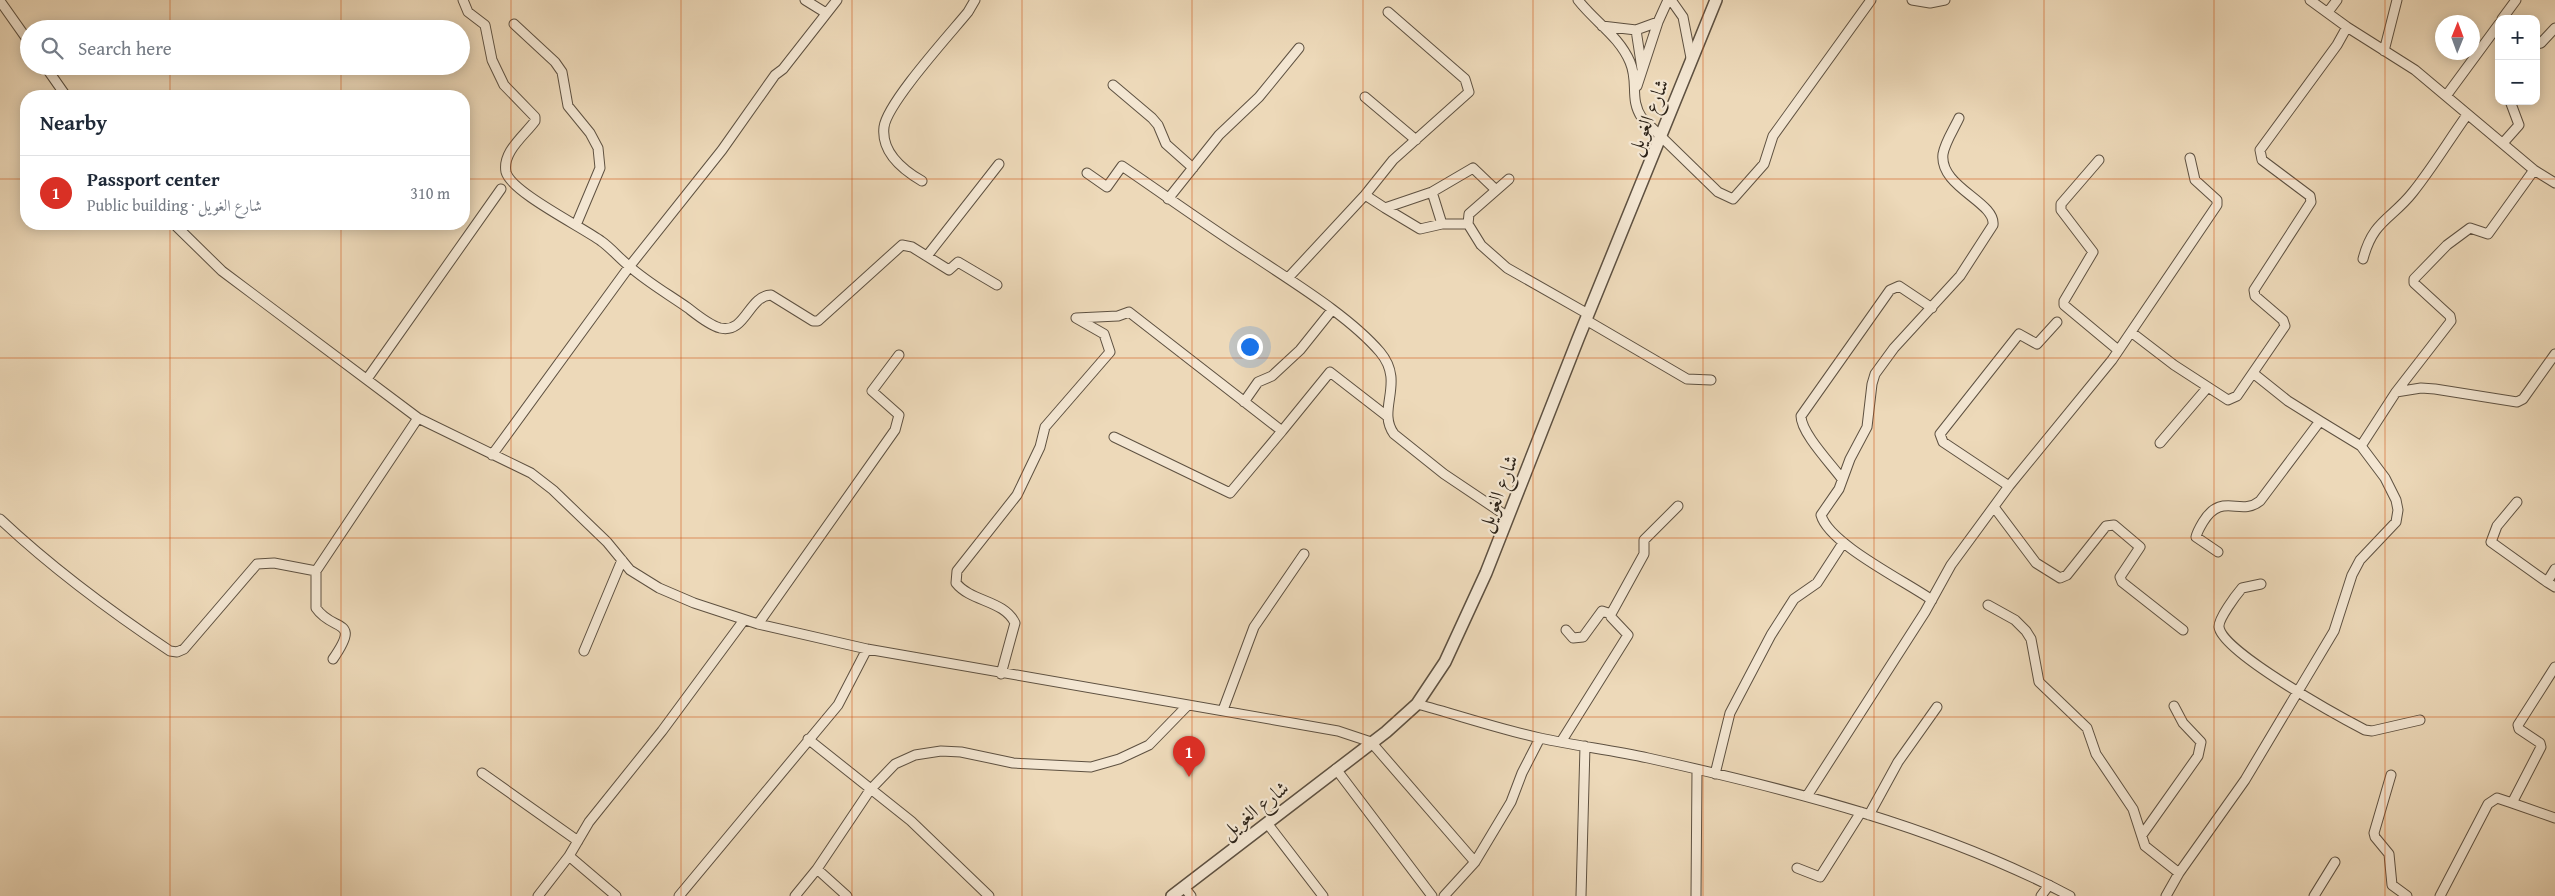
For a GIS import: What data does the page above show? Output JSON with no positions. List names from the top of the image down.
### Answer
{
  "streets": {
    "street": ["شارع الغويل"]
  },
  "north": "top",
  "page": {
    "map_buttons": ["+", "−"],
    "search": "Search here",
    "heading": "Nearby",
    "list": [
      {
        "mark": "1",
        "name": "Passport center",
        "note": "Public building · شارع الغويل",
        "value": "310 m"
      }
    ],
    "pins": "1"
  }
}
